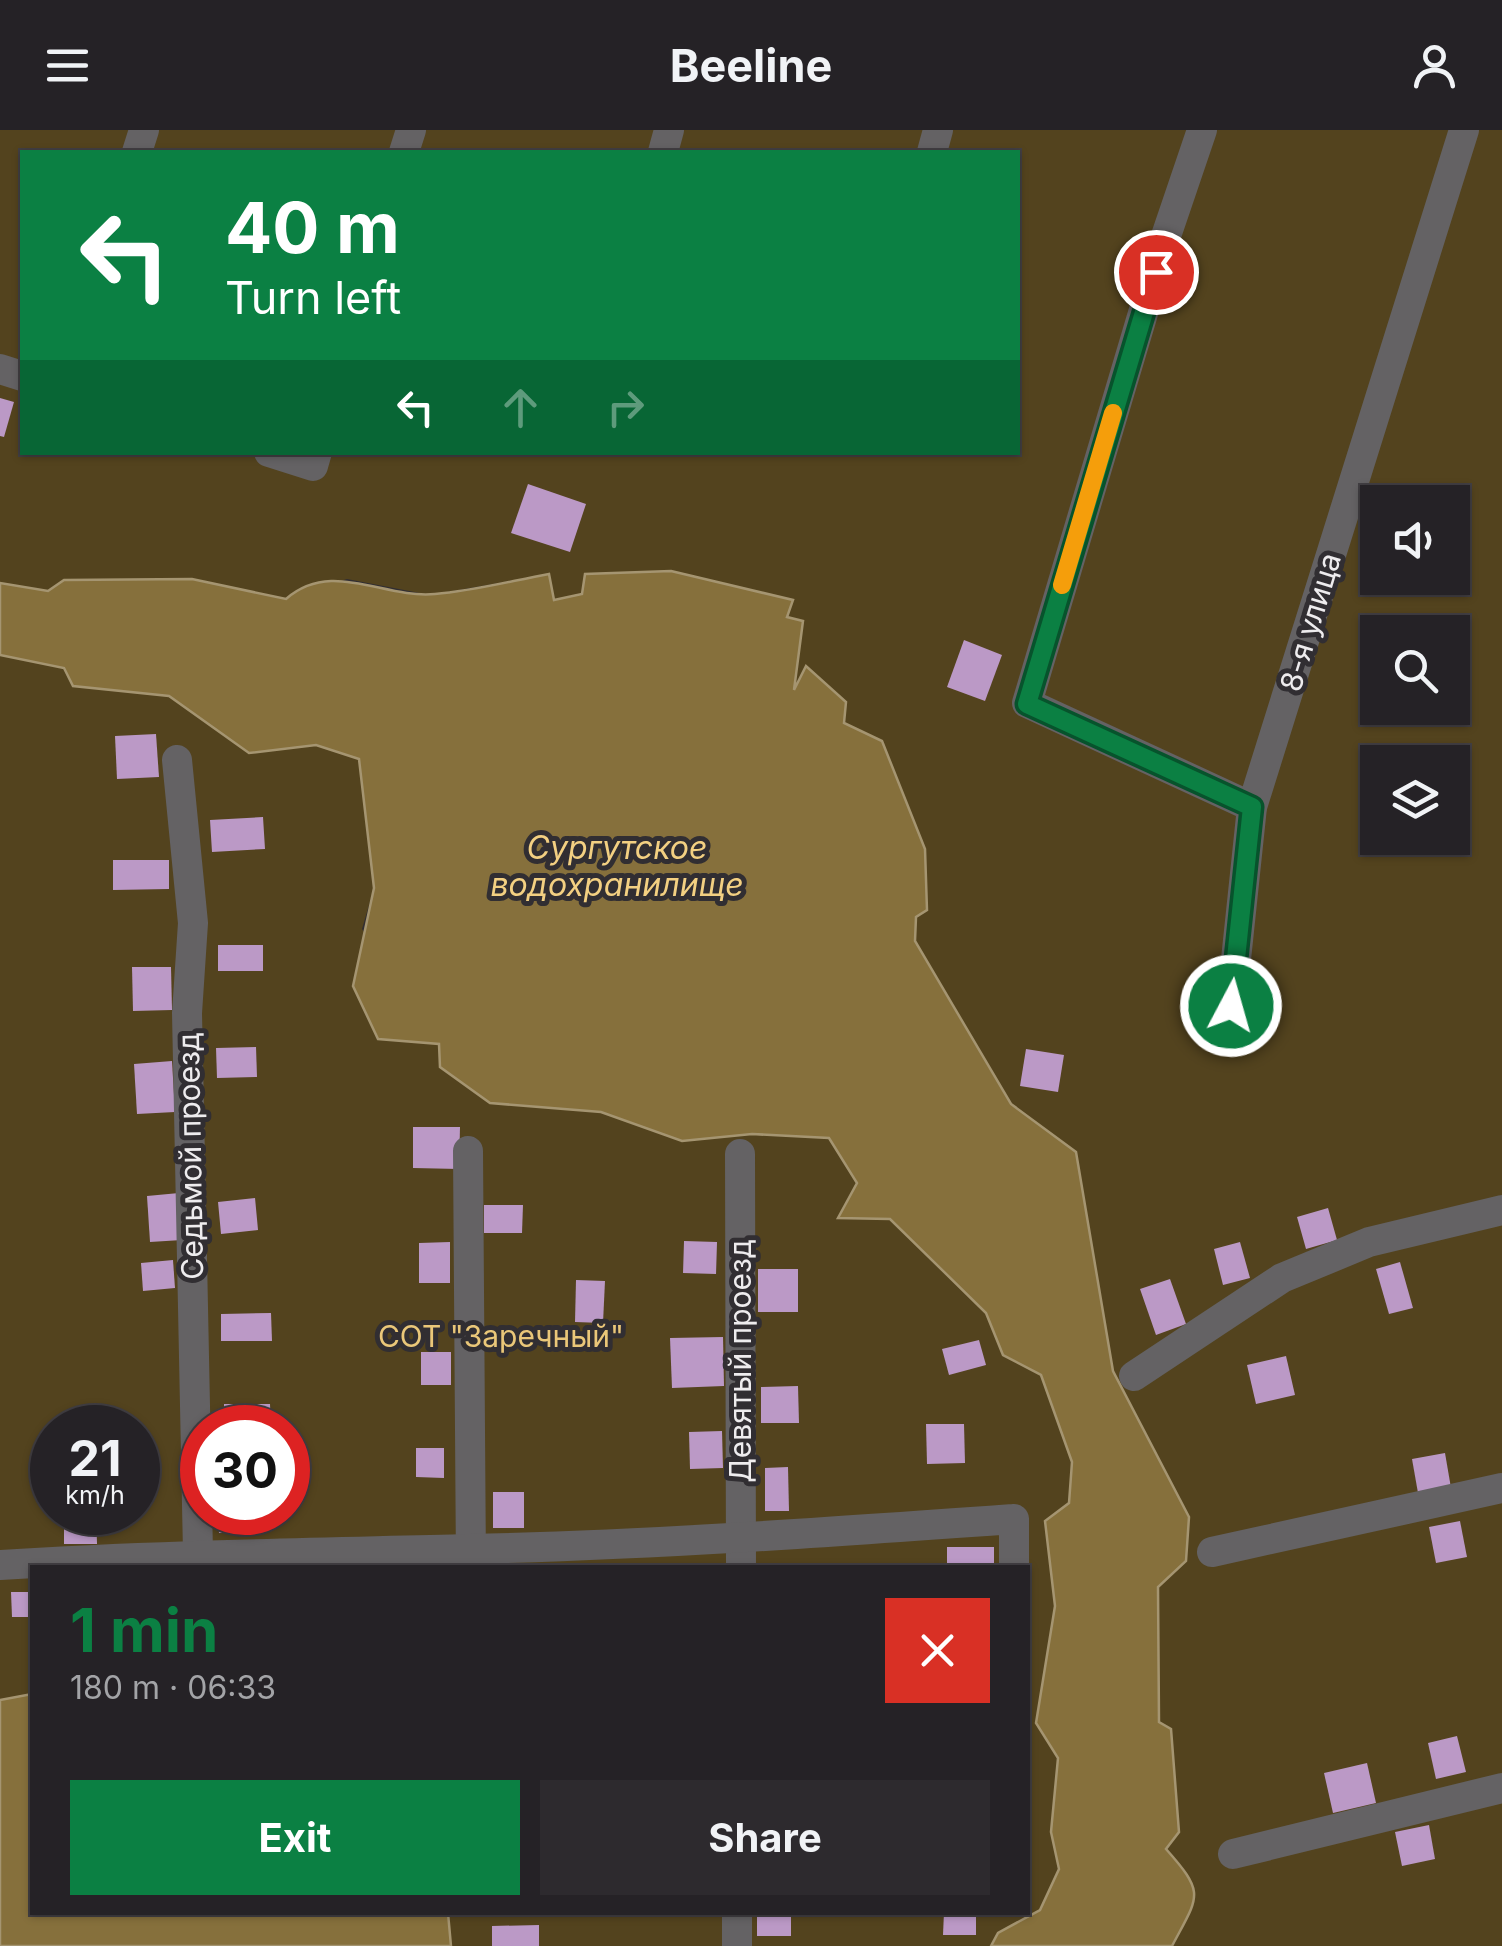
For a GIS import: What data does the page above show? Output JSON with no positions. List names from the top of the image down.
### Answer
{
  "streets": {
    "street": ["8-я улица", "Седьмой проезд", "Девятый проезд"]
  },
  "water": ["Сургутское водохранилище"],
  "parks": ["СОТ \"Заречный\""],
  "page": {
    "header": "Beeline",
    "turn": ["40 m", "Turn left"],
    "speed": "21 km/h",
    "limit": "30",
    "heading": ["1 min", "180 m · 06:33"],
    "buttons": ["Exit", "Share"]
  }
}
